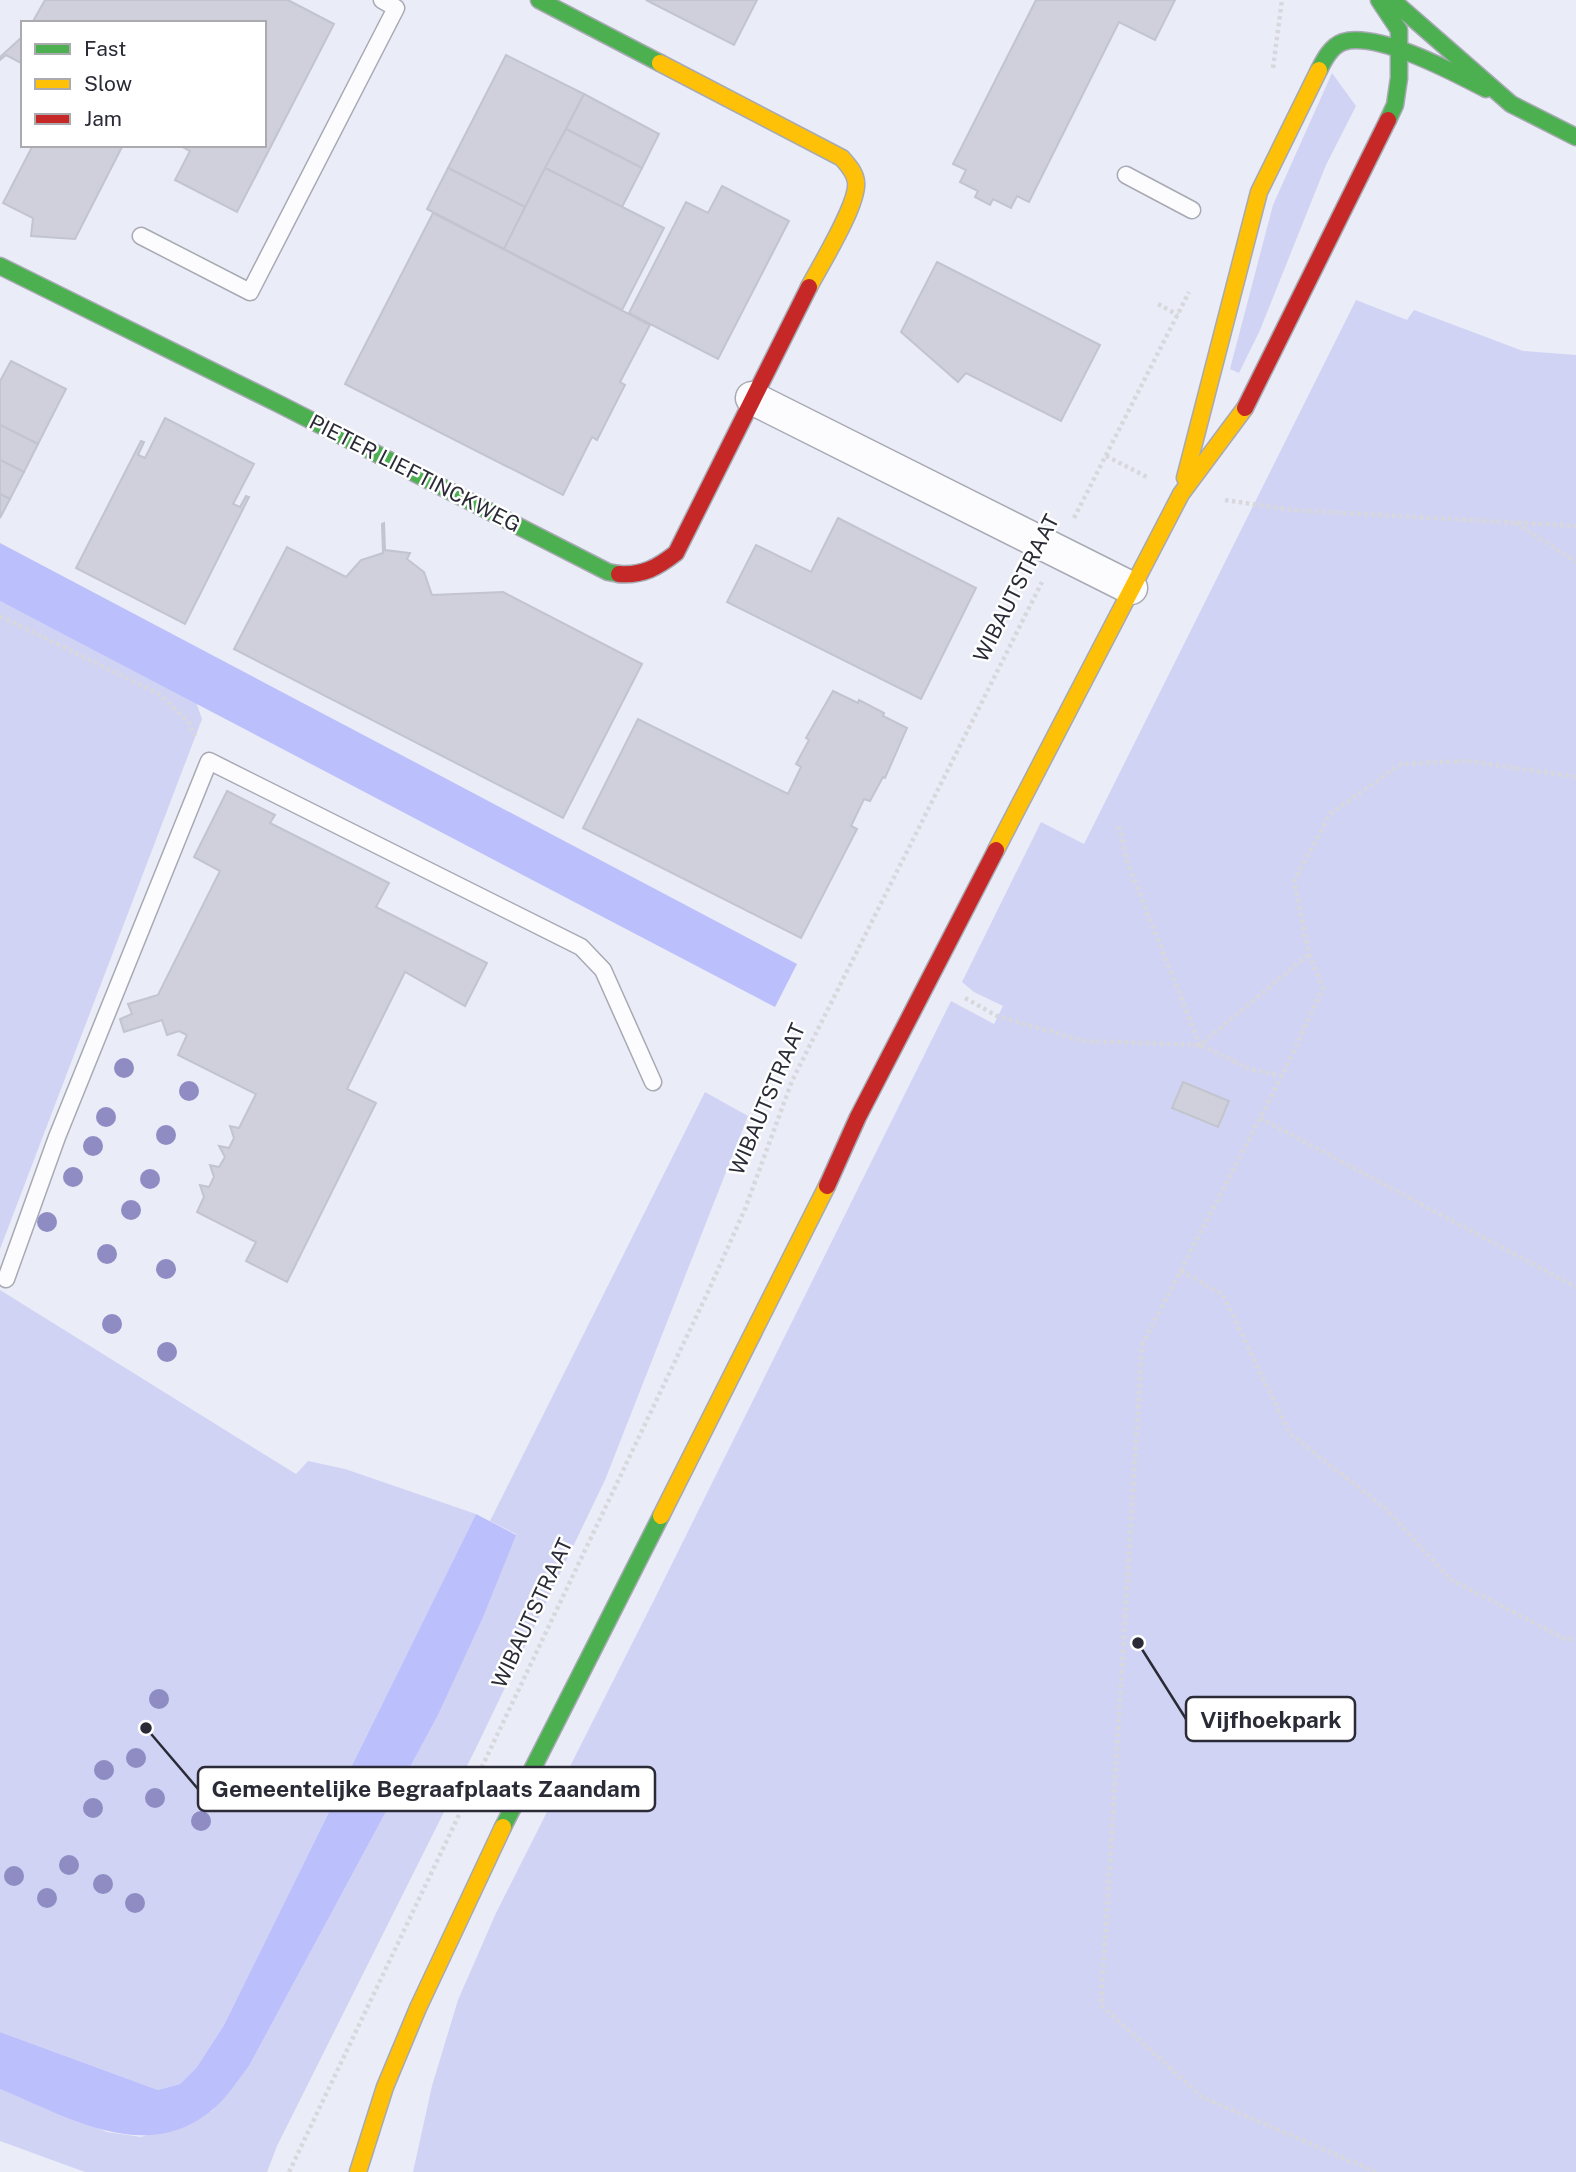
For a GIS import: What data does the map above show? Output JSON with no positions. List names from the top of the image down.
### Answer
{
  "streets": {
    "street": ["PIETER LIEFTINCKWEG"],
    "path": ["WIBAUTSTRAAT"]
  },
  "places": ["Vijfhoekpark", "Gemeentelijke Begraafplaats Zaandam"],
  "legend": ["Fast", "Slow", "Jam"]
}
